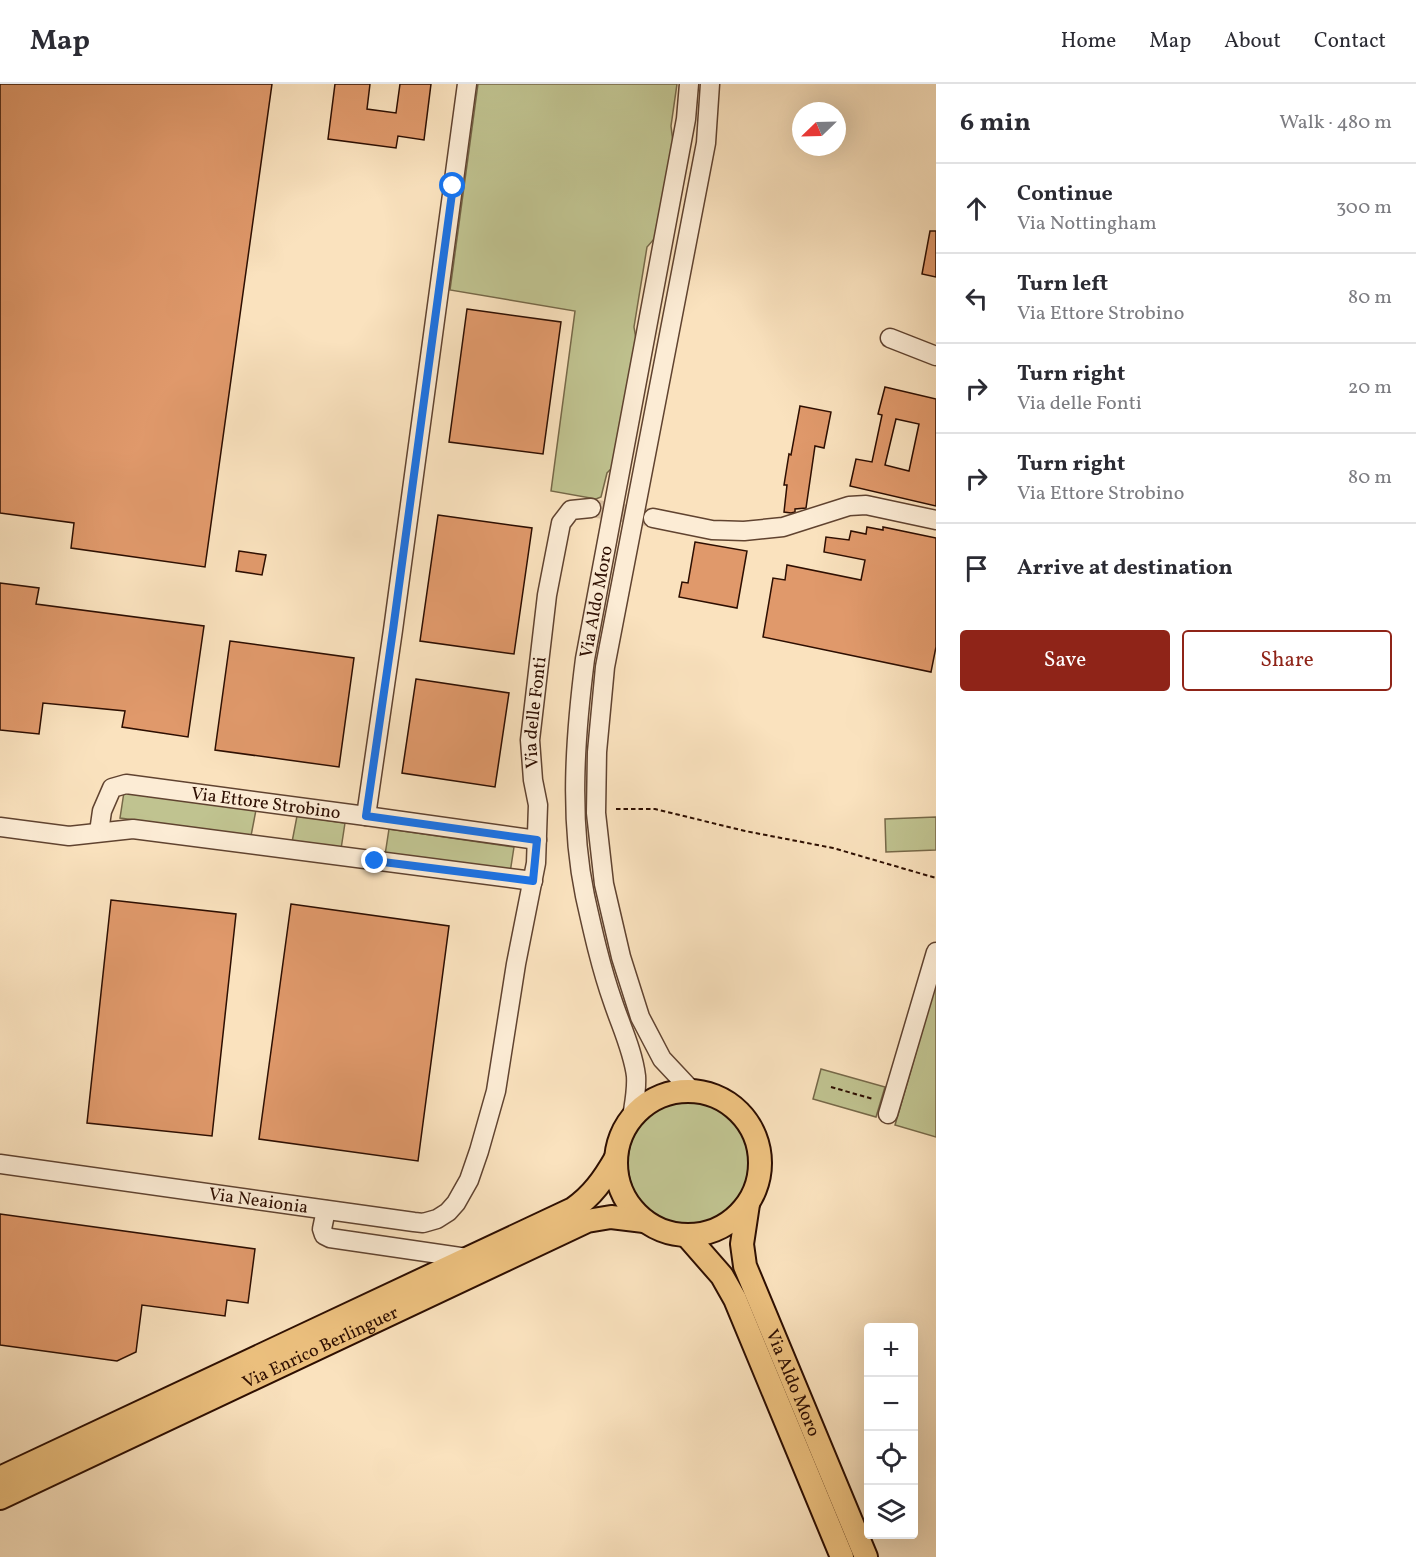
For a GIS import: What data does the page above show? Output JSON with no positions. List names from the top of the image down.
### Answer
{
  "streets": {
    "main road": ["Via Aldo Moro", "Via Enrico Berlinguer"],
    "street": ["Via delle Fonti", "Via Ettore Strobino", "Via Neaionia"]
  },
  "crossings": [
    ["Via Aldo Moro", "Via Enrico Berlinguer"],
    ["Via delle Fonti", "Via Ettore Strobino"],
    ["Via delle Fonti", "Via Neaionia"]
  ],
  "north": "bottom left",
  "page": {
    "header": "Map",
    "nav": [
      "Home",
      "Map",
      "About",
      "Contact"
    ],
    "heading": ["6 min", "Walk · 480 m"],
    "list": [
      ["Continue", "Via Nottingham", "300 m"],
      ["Turn left", "Via Ettore Strobino", "80 m"],
      ["Turn right", "Via delle Fonti", "20 m"],
      ["Turn right", "Via Ettore Strobino", "80 m"],
      "Arrive at destination"
    ],
    "buttons": ["Save", "Share"],
    "map_buttons": ["+", "−"]
  }
}
